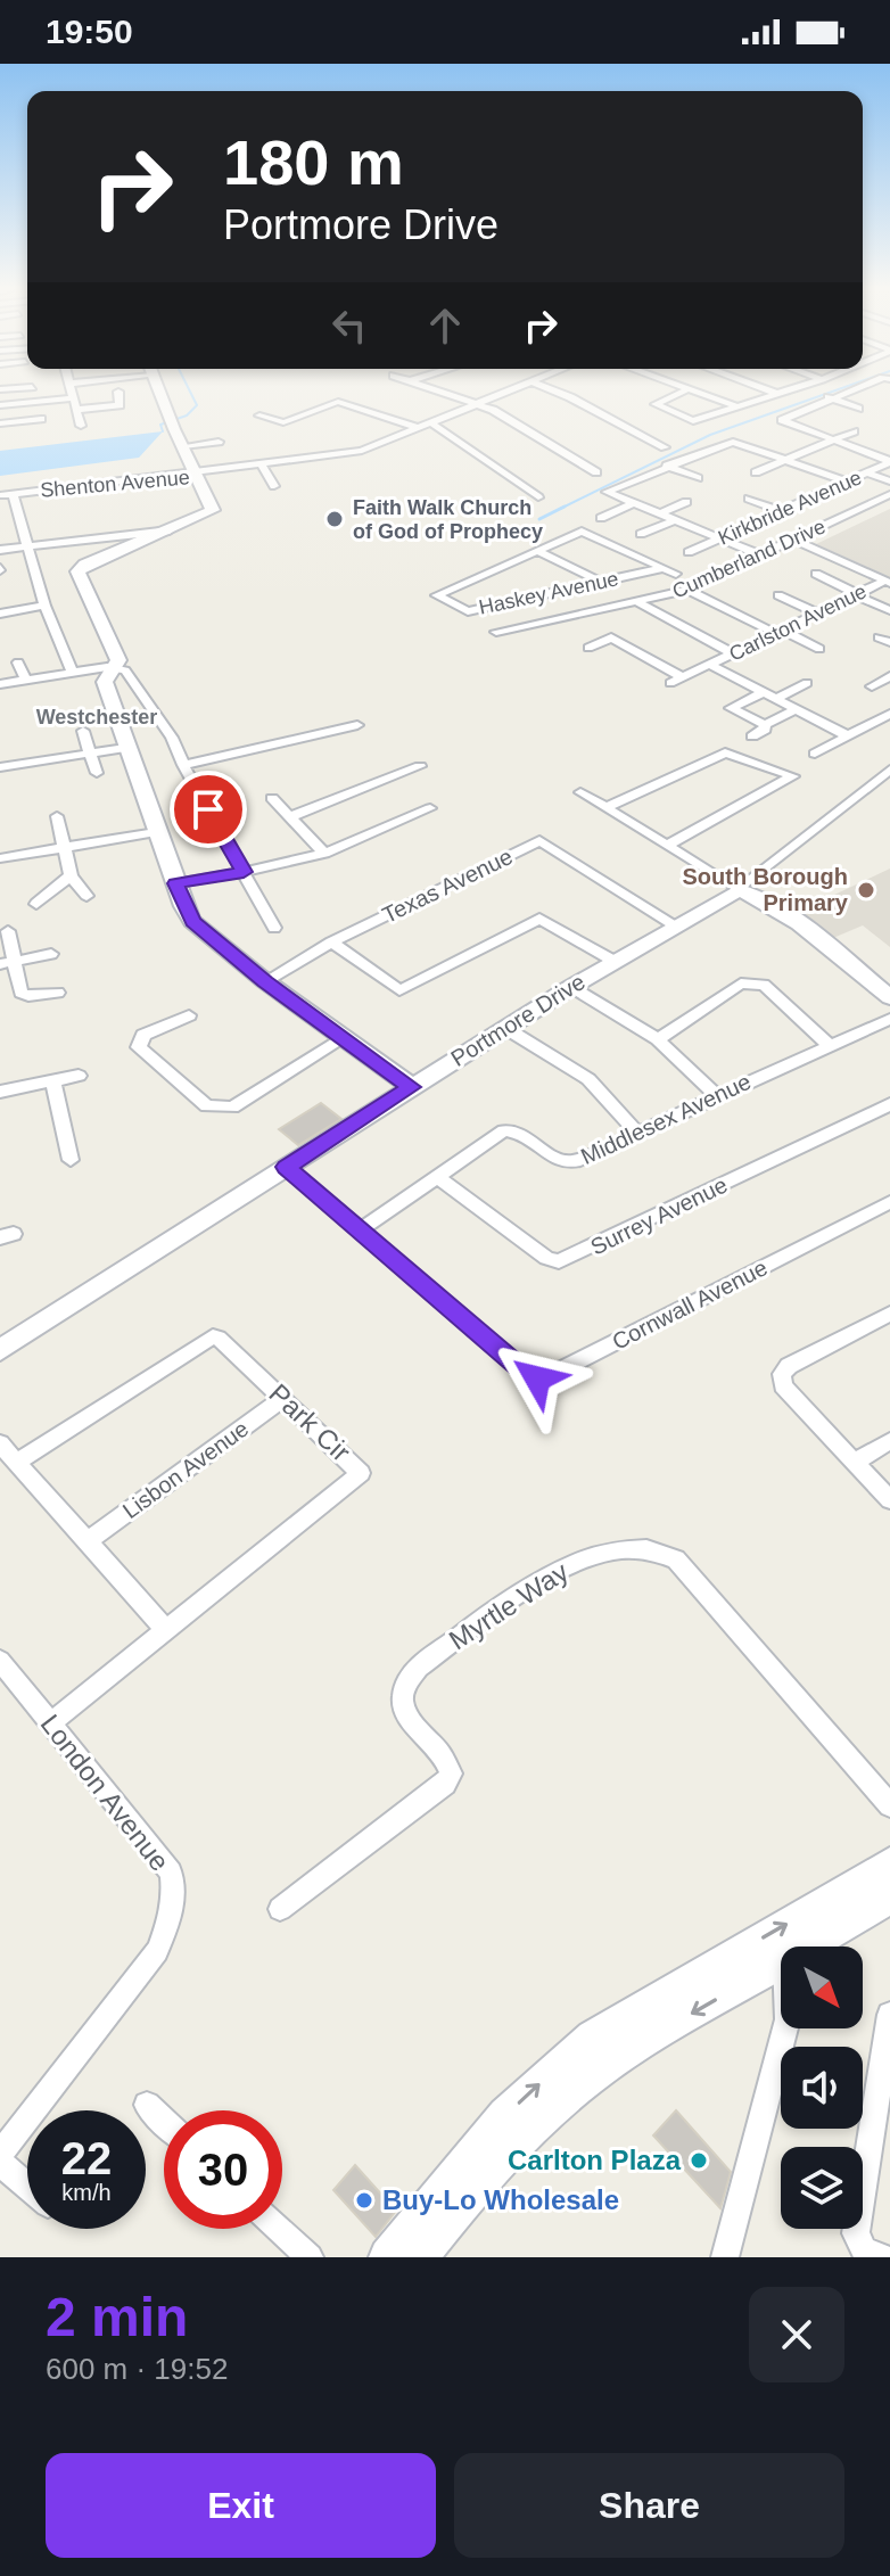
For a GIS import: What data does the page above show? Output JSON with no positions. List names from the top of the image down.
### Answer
{
  "streets": {
    "street": [
      "Shenton Avenue",
      "Kirkbride Avenue",
      "Cumberland Drive",
      "Haskey Avenue",
      "Carlston Avenue",
      "Texas Avenue",
      "Portmore Drive",
      "Middlesex Avenue",
      "Surrey Avenue",
      "Cornwall Avenue",
      "Park Cir",
      "Lisbon Avenue",
      "Myrtle Way",
      "London Avenue"
    ]
  },
  "crossings": [
    ["Texas Avenue", "Portmore Drive"],
    ["Portmore Drive", "Cornwall Avenue"],
    ["Middlesex Avenue", "Surrey Avenue"],
    ["Middlesex Avenue", "Cornwall Avenue"],
    ["Park Cir", "Lisbon Avenue"],
    ["Park Cir", "London Avenue"]
  ],
  "districts": ["Westchester"],
  "places": [
    "Faith Walk Church of God of Prophecy",
    "South Borough Primary",
    "Carlton Plaza",
    "Buy-Lo Wholesale"
  ],
  "north": "bottom right",
  "page": {
    "status": "19:50",
    "turn": ["180 m", "Portmore Drive"],
    "speed": "22 km/h",
    "limit": "30",
    "heading": ["2 min", "600 m · 19:52"],
    "buttons": ["Exit", "Share"]
  }
}
